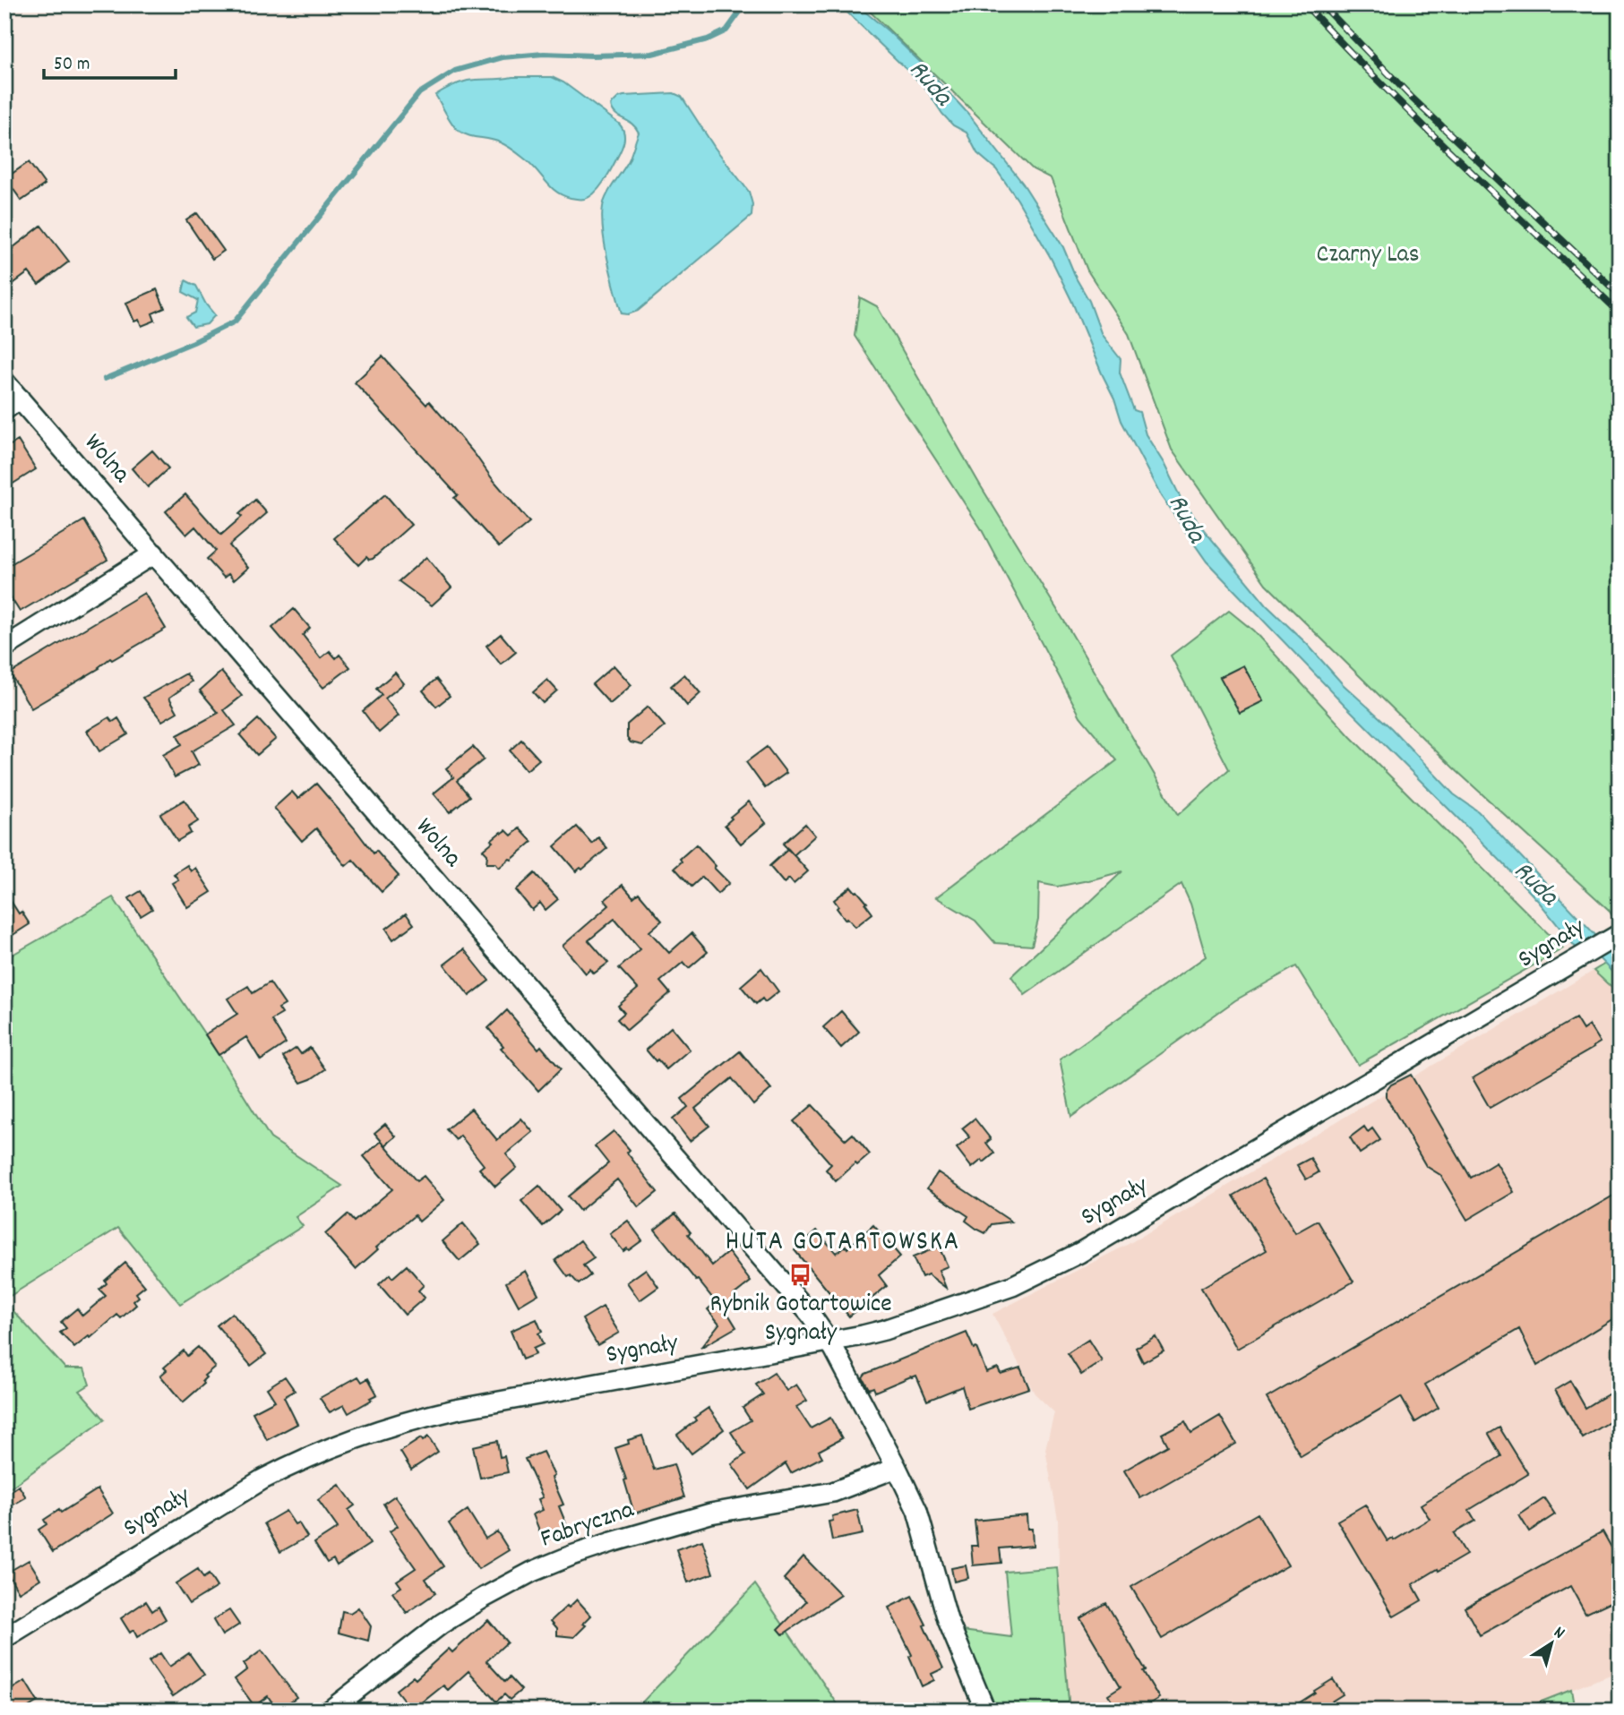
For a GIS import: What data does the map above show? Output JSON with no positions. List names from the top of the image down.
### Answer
{
  "streets": {
    "street": ["Wolna", "Sygnały", "Fabryczna"]
  },
  "crossings": [
    ["Wolna", "Sygnały"]
  ],
  "districts": ["HUTA GOTARTOWSKA"],
  "water": ["Ruda"],
  "parks": ["Czarny Las"],
  "places": {
    "bus stop": ["Rybnik Gotartowice Sygnały"]
  },
  "scale_bar": "50 m",
  "north": "top right"
}
